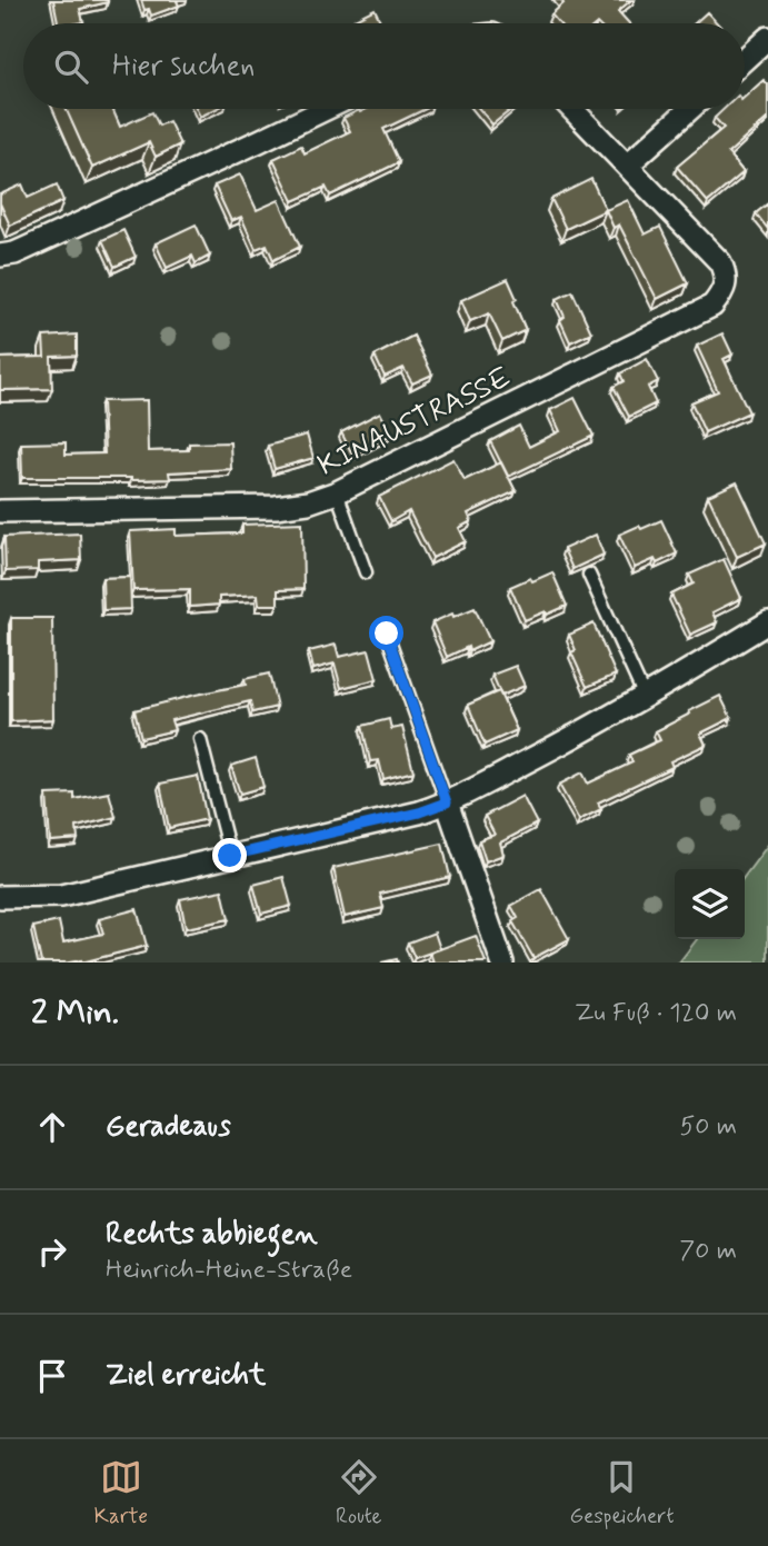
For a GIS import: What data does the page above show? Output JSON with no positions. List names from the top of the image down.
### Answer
{
  "streets": {
    "street": ["KINAUSTRASSE"]
  },
  "page": {
    "search": "Hier suchen",
    "heading": ["2 Min.", "Zu Fuß · 120 m"],
    "list": [
      ["Geradeaus", "50 m"],
      ["Rechts abbiegen", "Heinrich-Heine-Straße", "70 m"],
      "Ziel erreicht"
    ],
    "nav": ["Karte", "Route", "Gespeichert"]
  }
}
